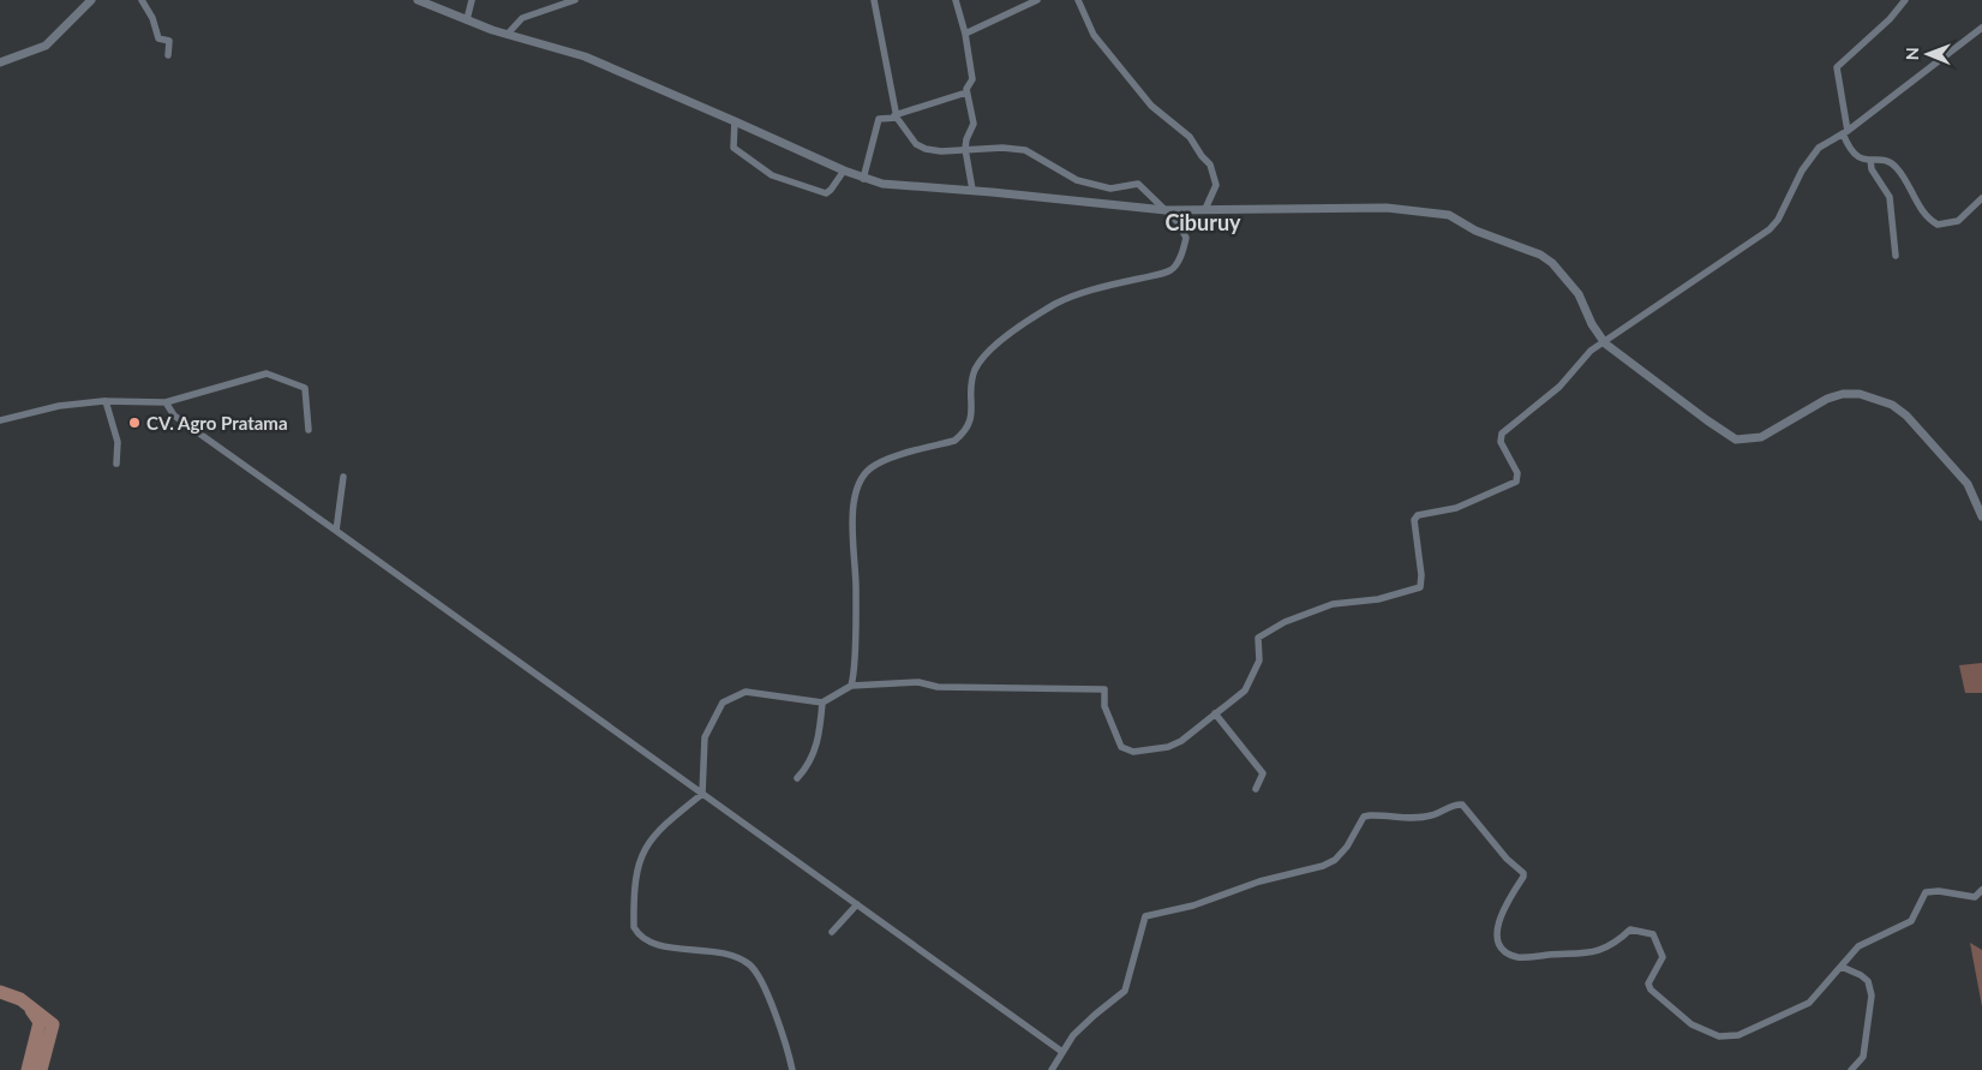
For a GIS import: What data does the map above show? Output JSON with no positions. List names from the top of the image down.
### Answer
{
  "districts": ["Ciburuy"],
  "places": ["CV. Agro Pratama"],
  "north": "left"
}
